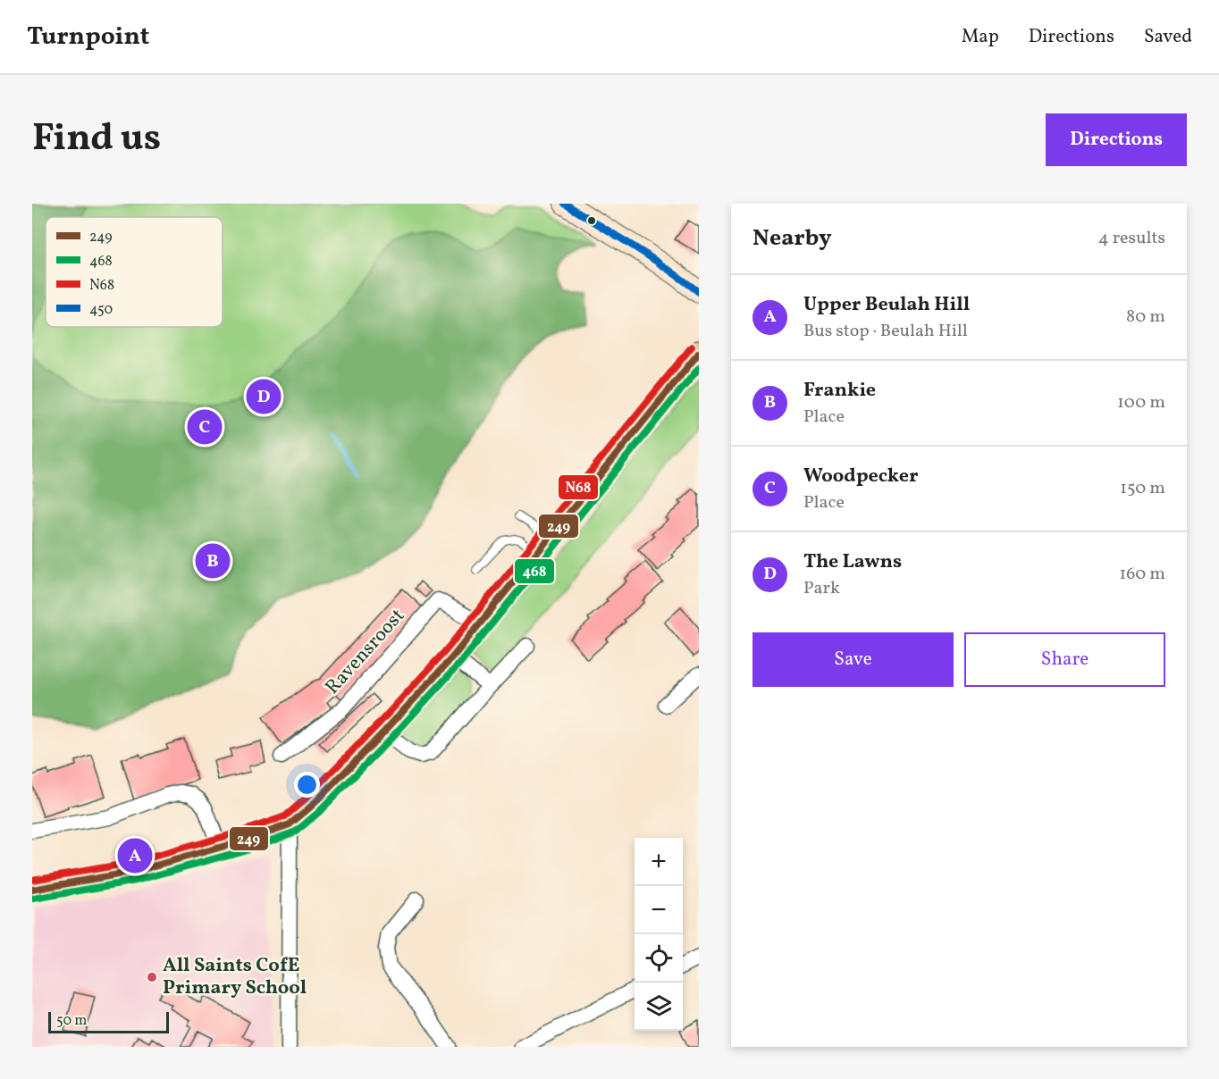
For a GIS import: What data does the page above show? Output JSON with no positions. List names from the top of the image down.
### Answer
{
  "streets": {
    "street": ["Ravensroost"]
  },
  "places": ["All Saints CofE Primary School"],
  "lines": [
    "transit line 450",
    "transit line N68",
    "transit line 249",
    "transit line 468"
  ],
  "legend": [
    "249",
    "468",
    "N68",
    "450"
  ],
  "scale_bar": "50 m",
  "page": {
    "header": "Turnpoint",
    "nav": ["Map", "Directions", "Saved"],
    "title": "Find us",
    "buttons": [
      "Directions",
      ["Save", "Share"]
    ],
    "heading": ["Nearby", "4 results"],
    "list": [
      {
        "mark": "A",
        "name": "Upper Beulah Hill",
        "note": "Bus stop · Beulah Hill",
        "value": "80 m"
      },
      {
        "mark": "B",
        "name": "Frankie",
        "note": "Place",
        "value": "100 m"
      },
      {
        "mark": "C",
        "name": "Woodpecker",
        "note": "Place",
        "value": "150 m"
      },
      {
        "mark": "D",
        "name": "The Lawns",
        "note": "Park",
        "value": "160 m"
      }
    ],
    "pins": [
      "D",
      "C",
      "B",
      "A"
    ],
    "map_buttons": ["+", "−"],
    "scale": "50 m"
  }
}
